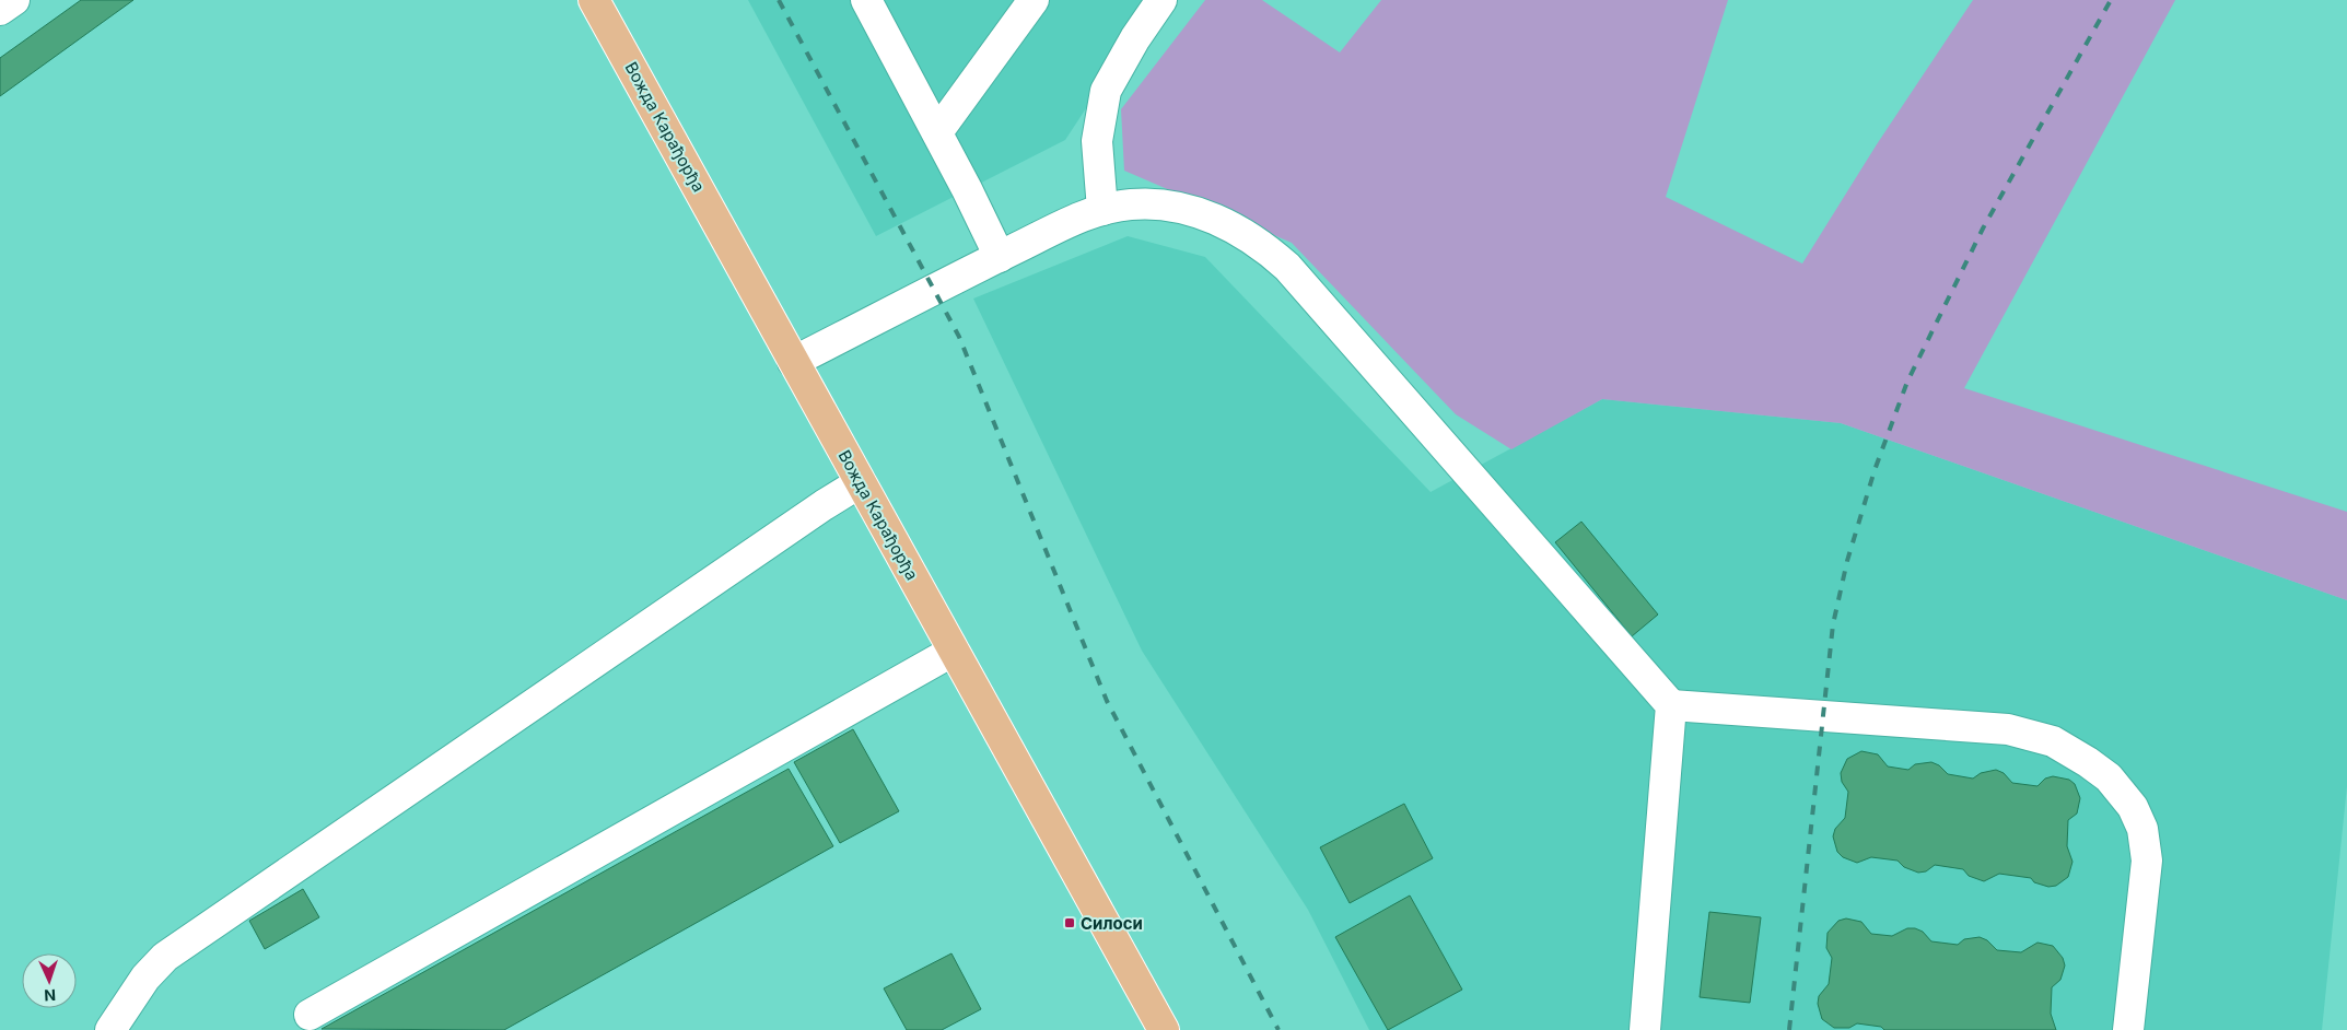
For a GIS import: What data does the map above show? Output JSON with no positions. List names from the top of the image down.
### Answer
{
  "streets": {
    "main road": ["Вожда Карађорђа"]
  },
  "places": {
    "transit": ["Силоси"]
  },
  "north": "bottom"
}
